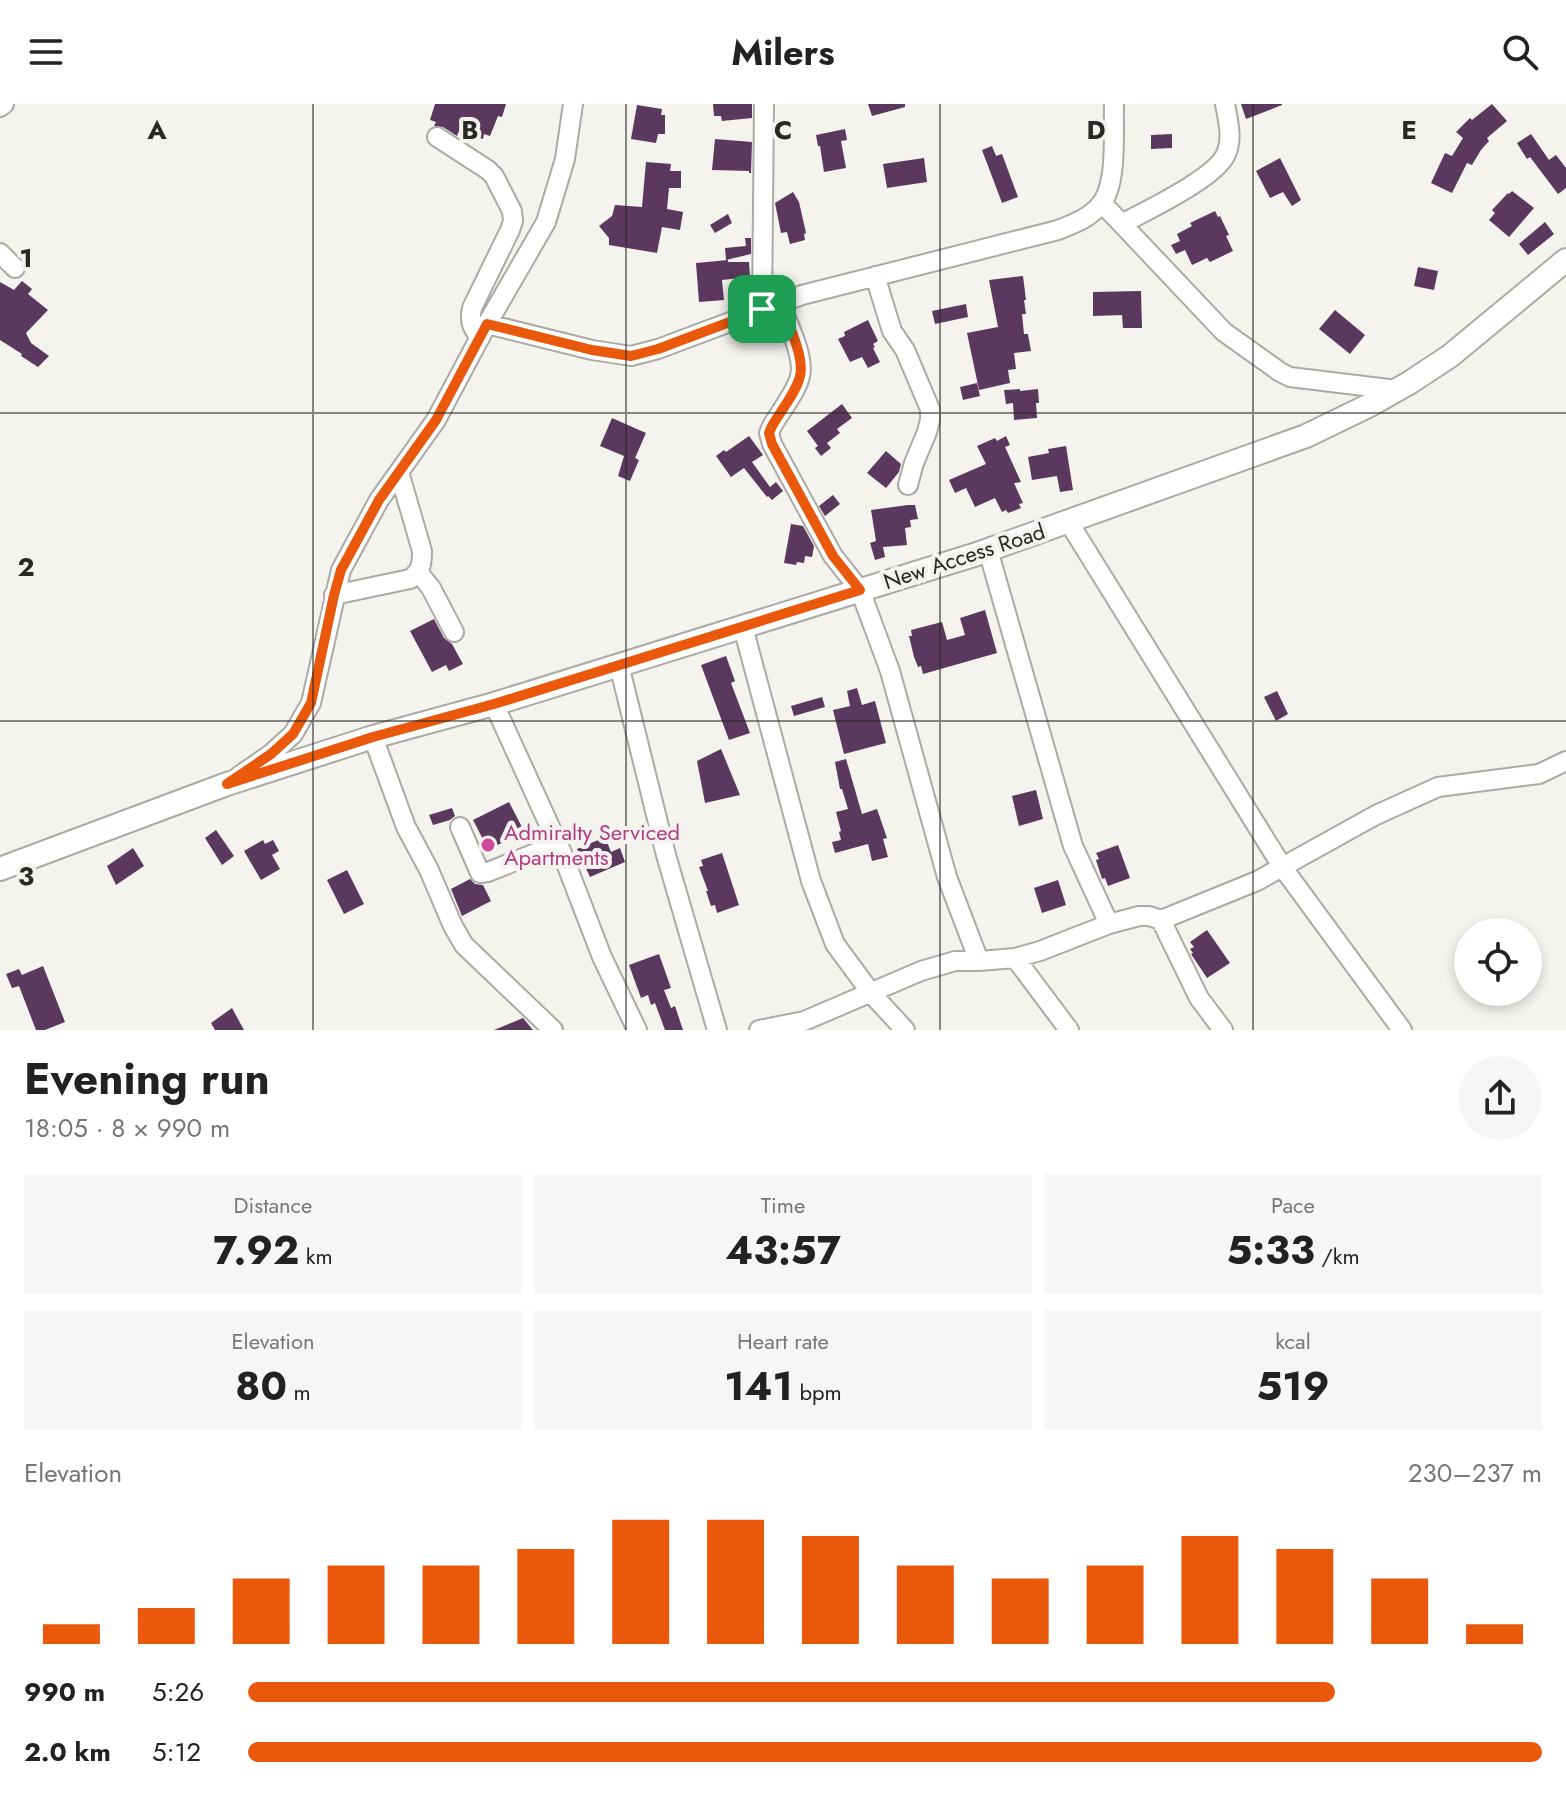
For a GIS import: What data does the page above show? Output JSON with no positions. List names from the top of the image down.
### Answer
{
  "streets": {
    "main road": ["New Access Road"]
  },
  "places": ["Admiralty Serviced Apartments"],
  "page": {
    "header": "Milers",
    "heading": ["Evening run", "18:05 · 8 × 990 m"],
    "stats": [
      ["Distance", "7.92 km"],
      ["Time", "43:57"],
      ["Pace", "5:33 /km"],
      ["Elevation", "80 m"],
      ["Heart rate", "141 bpm"],
      ["kcal", "519"]
    ],
    "chart": ["Elevation", "230–237 m"],
    "list": [
      {
        "name": "990 m",
        "note": "5:26"
      },
      {
        "name": "2.0 km",
        "note": "5:12"
      }
    ]
  },
  "grid": {
    "columns": [
      "A",
      "B",
      "C",
      "D",
      "E"
    ],
    "rows": ["1", "2", "3"]
  }
}
